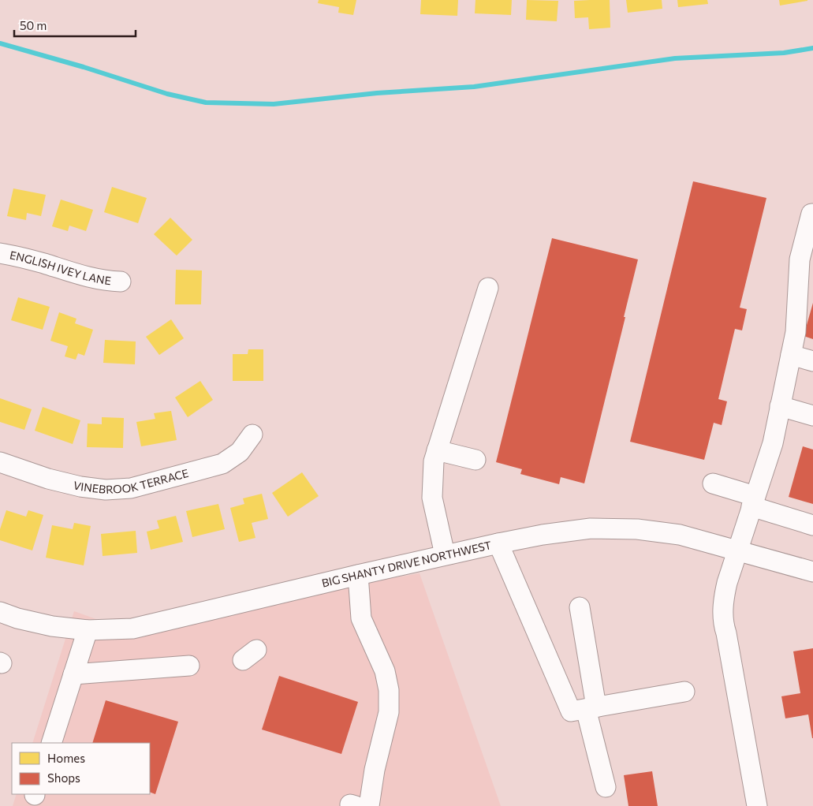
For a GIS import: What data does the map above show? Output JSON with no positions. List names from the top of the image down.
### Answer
{
  "streets": {
    "street": ["ENGLISH IVEY LANE", "VINEBROOK TERRACE", "BIG SHANTY DRIVE NORTHWEST"]
  },
  "legend": ["Homes", "Shops"],
  "scale_bar": "50 m"
}
